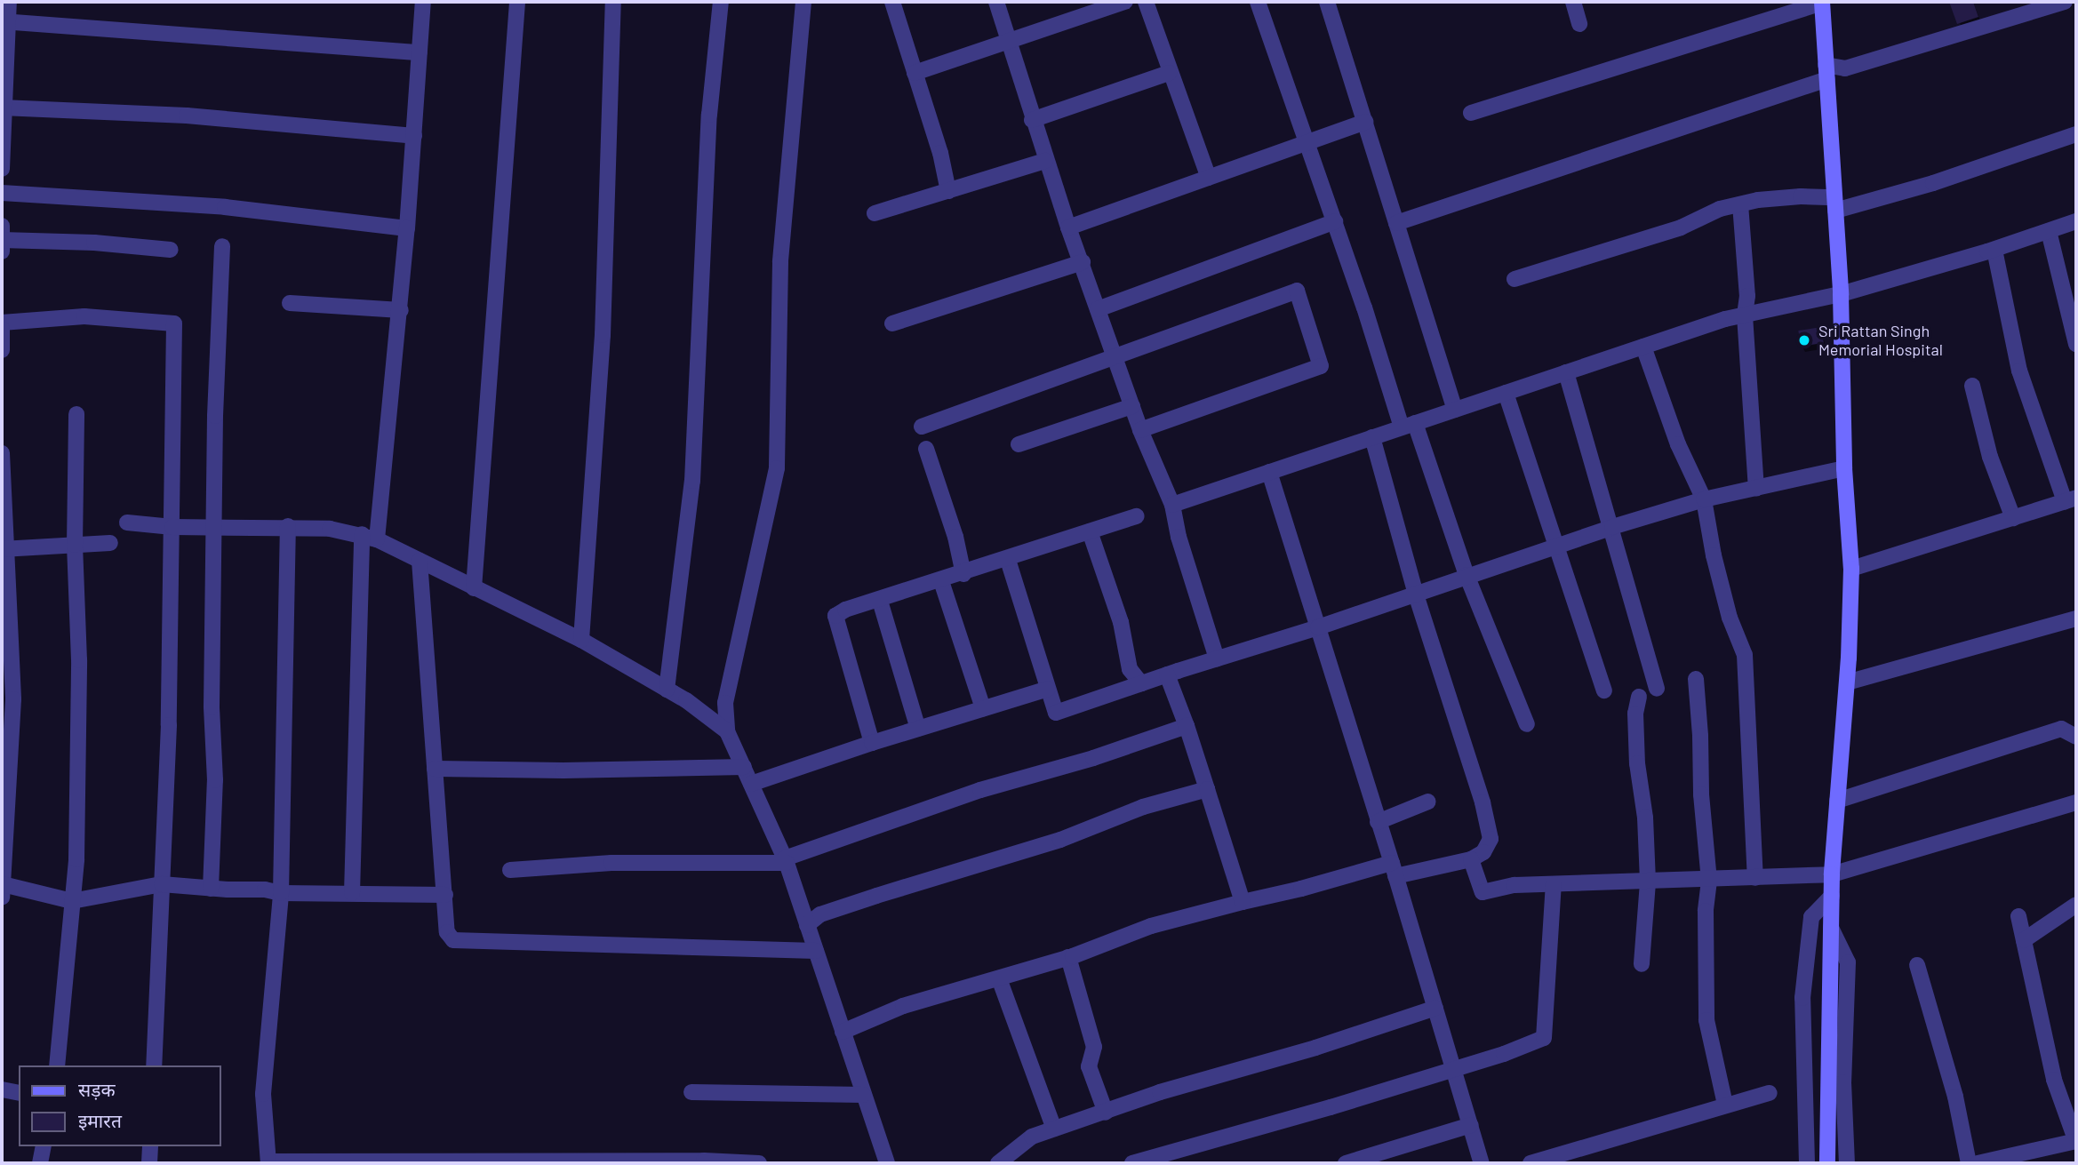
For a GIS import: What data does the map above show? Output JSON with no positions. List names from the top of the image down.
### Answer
{
  "places": ["Sri Rattan Singh Memorial Hospital"],
  "legend": ["सड़क", "इमारत"]
}
